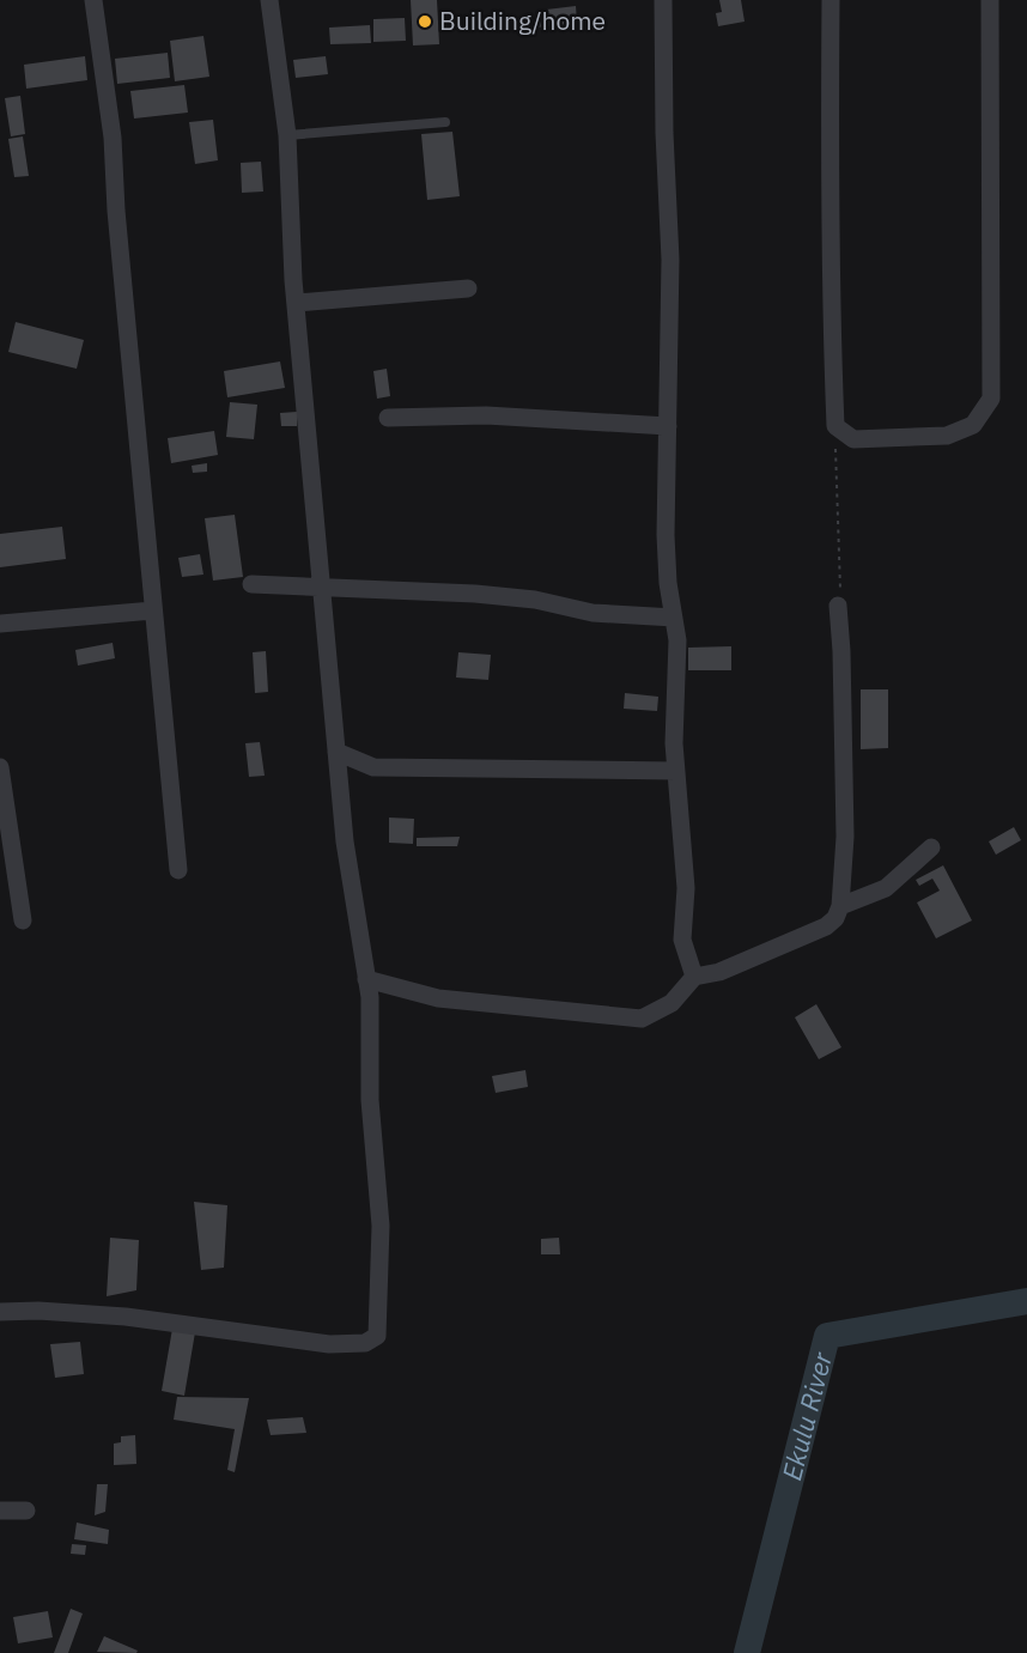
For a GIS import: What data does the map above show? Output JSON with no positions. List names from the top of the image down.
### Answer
{
  "water": ["Ekulu River"],
  "places": ["Building/home"]
}
